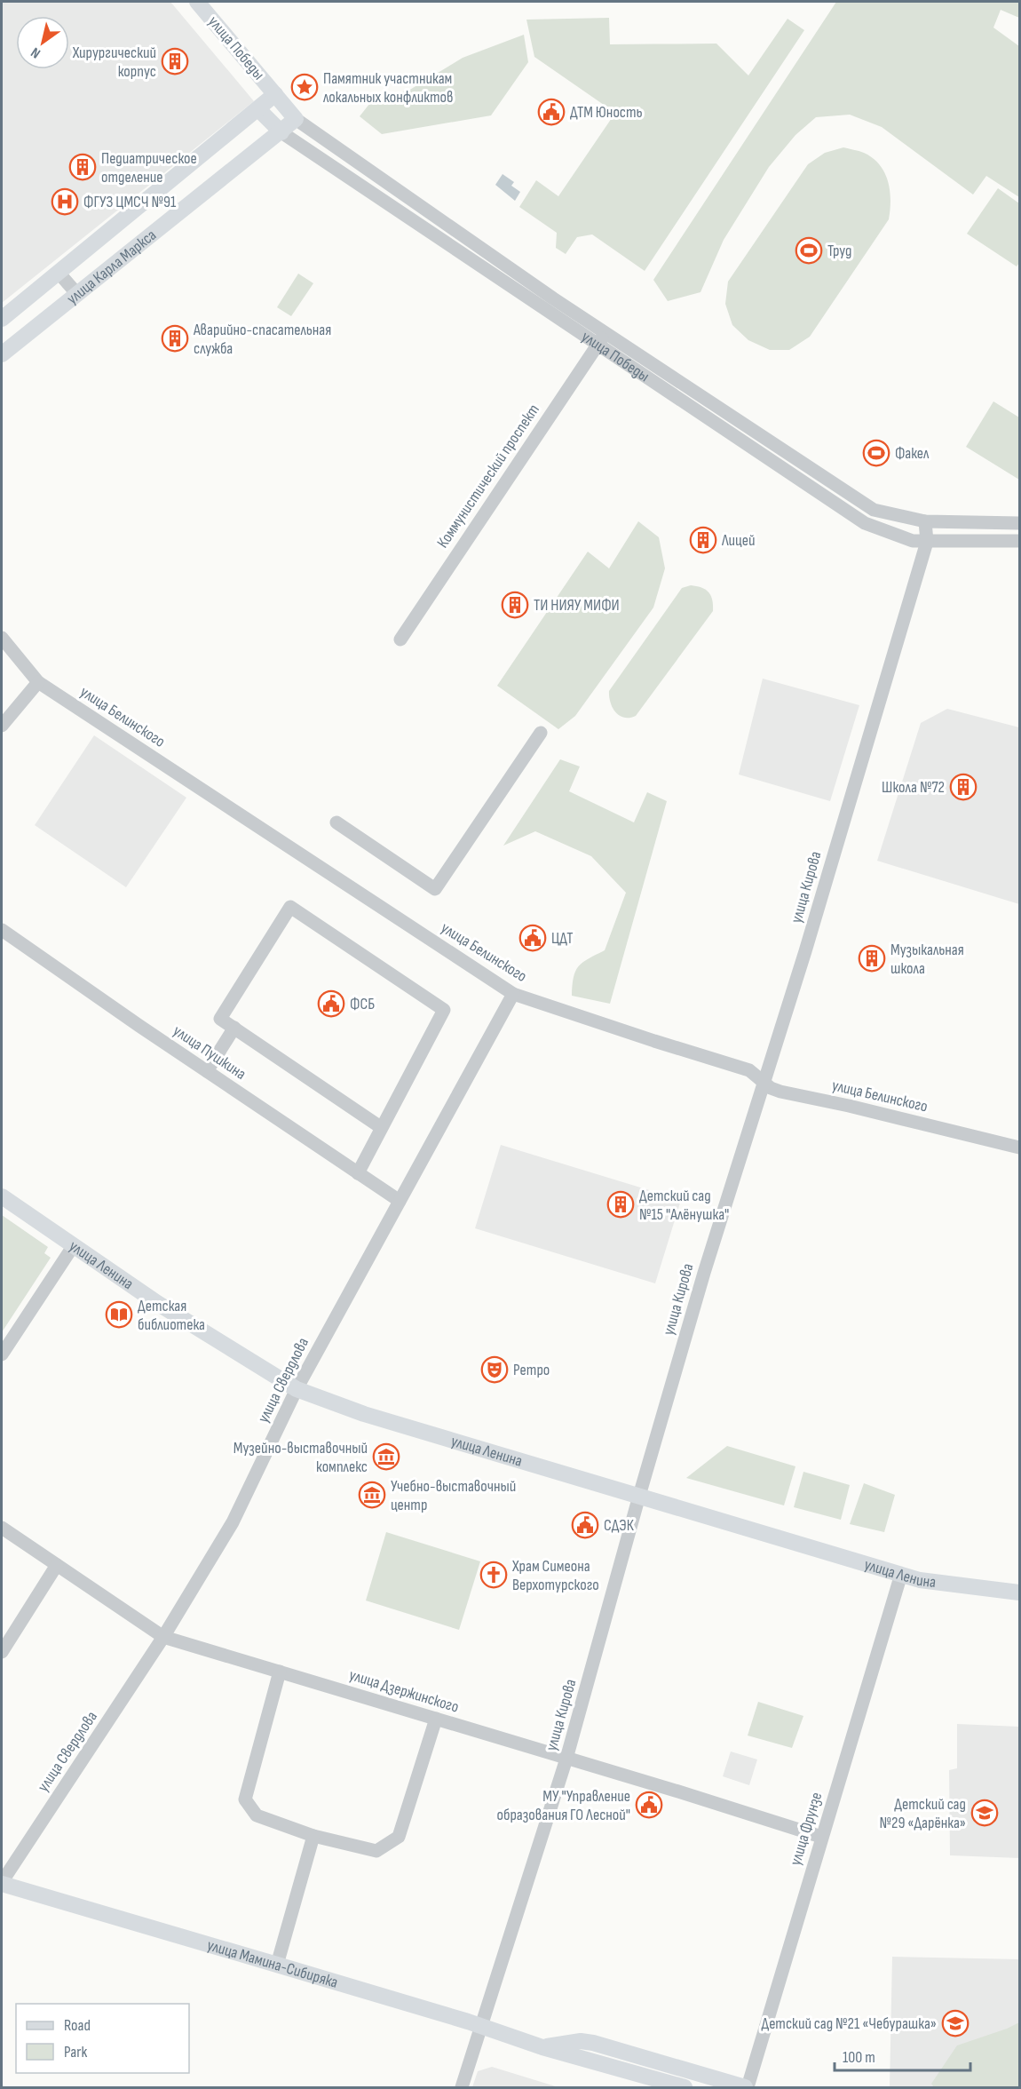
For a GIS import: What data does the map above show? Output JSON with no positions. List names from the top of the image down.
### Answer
{
  "streets": {
    "main road": [
      "улица Победы",
      "улица Карла Маркса",
      "улица Ленина",
      "улица Мамина-Сибиряка"
    ],
    "street": [
      "Коммунистический проспект",
      "улица Белинского",
      "улица Кирова",
      "улица Пушкина",
      "улица Свердлова",
      "улица Дзержинского",
      "улица Фрунзе"
    ]
  },
  "crossings": [
    ["улица Победы", "улица Карла Маркса"],
    ["улица Победы", "Коммунистический проспект"],
    ["улица Победы", "улица Кирова"],
    ["улица Белинского", "улица Кирова"],
    ["улица Белинского", "улица Свердлова"],
    ["улица Кирова", "улица Ленина"],
    ["улица Кирова", "улица Дзержинского"],
    ["улица Кирова", "улица Мамина-Сибиряка"],
    ["улица Пушкина", "улица Свердлова"],
    ["улица Ленина", "улица Свердлова"],
    ["улица Ленина", "улица Фрунзе"],
    ["улица Свердлова", "улица Дзержинского"],
    ["улица Свердлова", "улица Мамина-Сибиряка"],
    ["улица Дзержинского", "улица Фрунзе"],
    ["улица Фрунзе", "улица Мамина-Сибиряка"]
  ],
  "places": {
    "building": [
      "Хирургический корпус",
      "Педиатрическое отделение",
      "Аварийно-спасательная служба",
      "Лицей",
      "ТИ НИЯУ МИФИ",
      "Школа №72",
      "Музыкальная школа",
      "Детский сад №15 \"Алёнушка\""
    ],
    "place": ["Памятник участникам локальных конфликтов"],
    "public building": [
      "ДТМ Юность",
      "ЦДТ",
      "ФСБ",
      "СДЭК",
      "МУ \"Управление образования ГО Лесной\""
    ],
    "hospital": ["ФГУЗ ЦМСЧ №91"],
    "sports": ["Труд", "Факел"],
    "library": ["Детская библиотека"],
    "theatre": ["Ретро"],
    "museum": ["Музейно-выставочный комплекс", "Учебно-выставочный центр"],
    "church": ["Храм Симеона Верхотурского"],
    "school or university": ["Детский сад №29 «Дарёнка»", "Детский сад №21 «Чебурашка»"]
  },
  "legend": ["Road", "Park"],
  "scale_bar": "100 m",
  "north": "bottom left"
}
